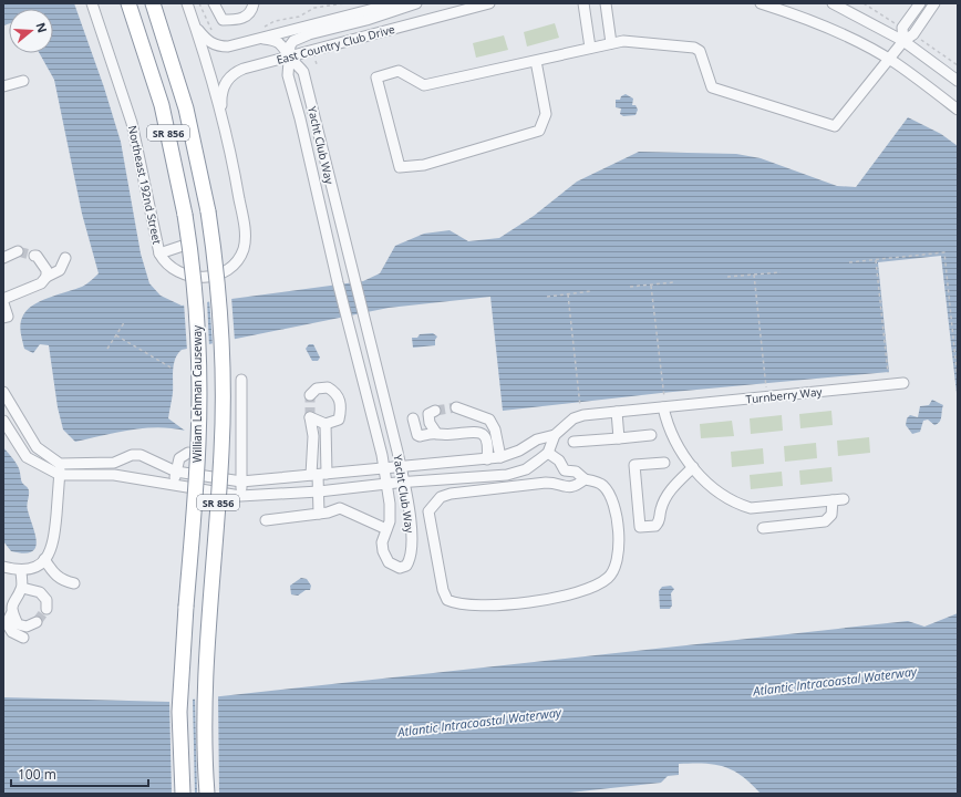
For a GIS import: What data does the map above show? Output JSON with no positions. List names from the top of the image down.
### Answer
{
  "streets": {
    "highway": ["SR 856", "William Lehman Causeway"],
    "street": [
      "East Country Club Drive",
      "Yacht Club Way",
      "Northeast 192nd Street",
      "Turnberry Way"
    ]
  },
  "crossings": [
    ["East Country Club Drive", "Yacht Club Way"],
    ["East Country Club Drive", "Northeast 192nd Street"],
    ["Yacht Club Way", "Turnberry Way"]
  ],
  "water": ["Atlantic Intracoastal Waterway"],
  "scale_bar": "100 m",
  "north": "right"
}
